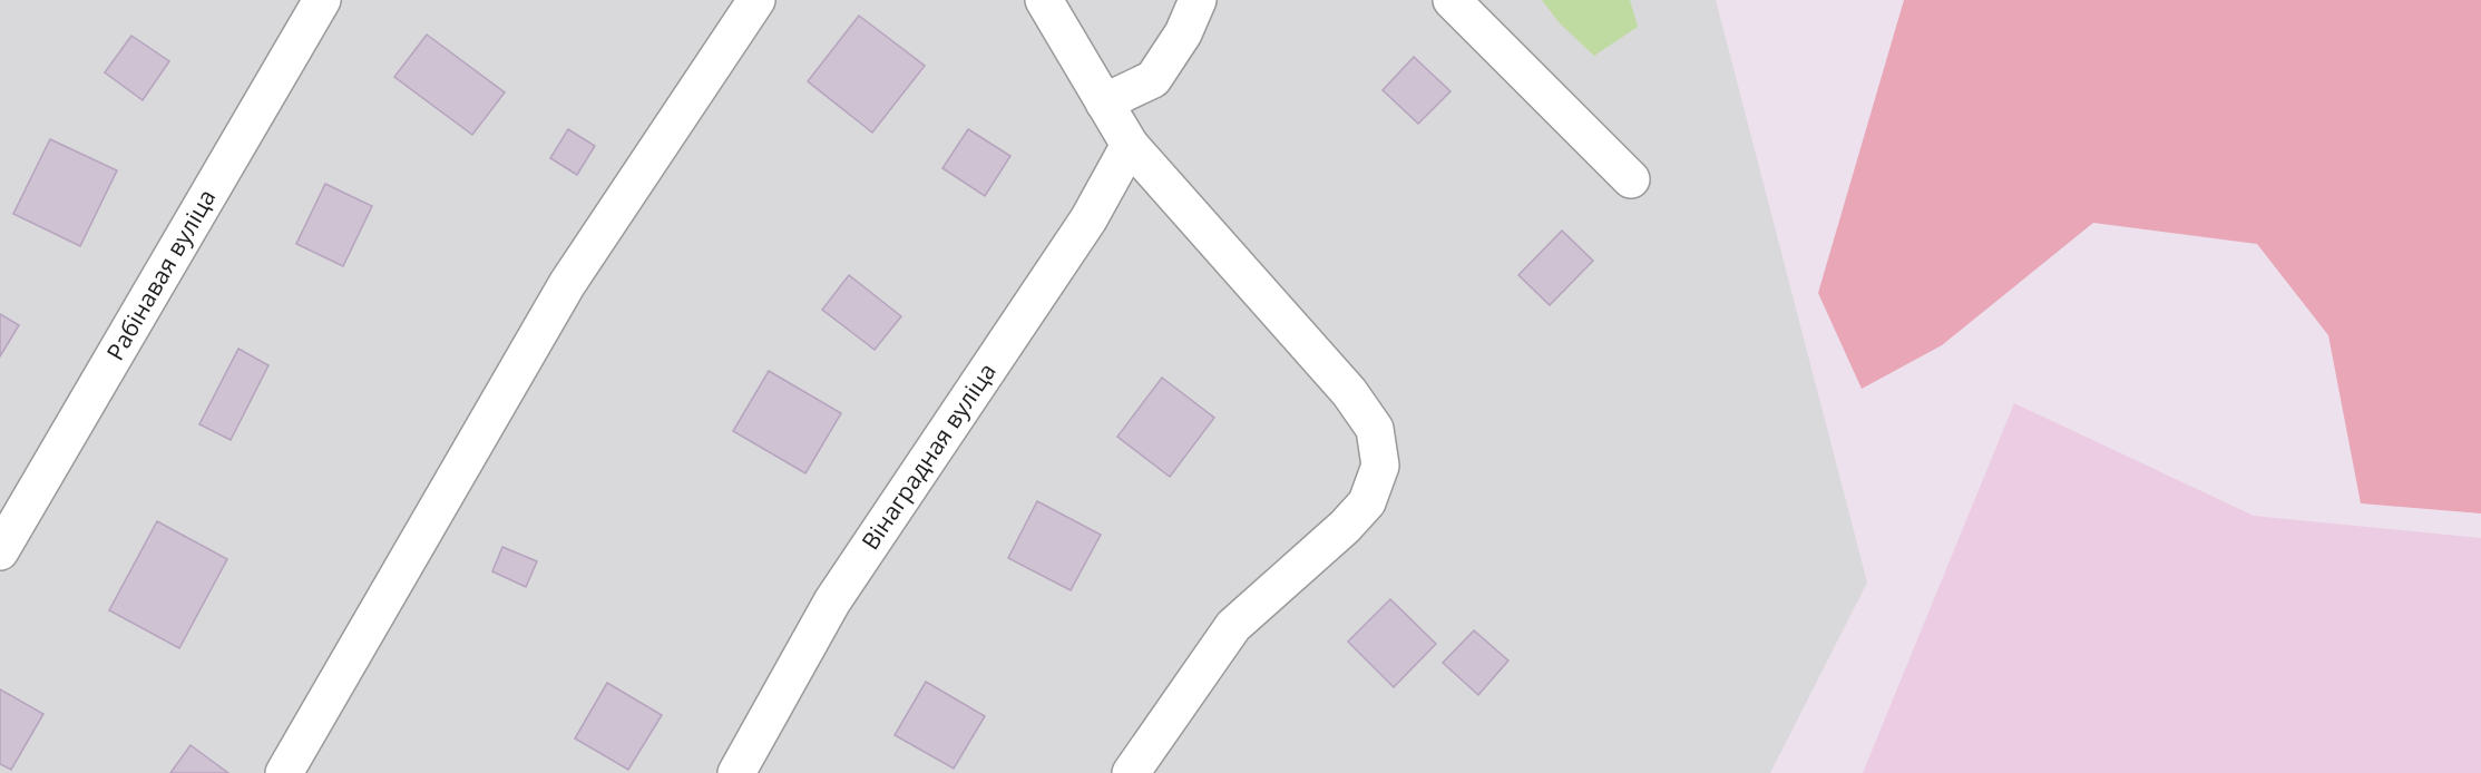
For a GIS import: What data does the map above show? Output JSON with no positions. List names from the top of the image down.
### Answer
{
  "streets": {
    "street": ["Рабінавая вуліца", "Вінаградная вуліца"]
  }
}
